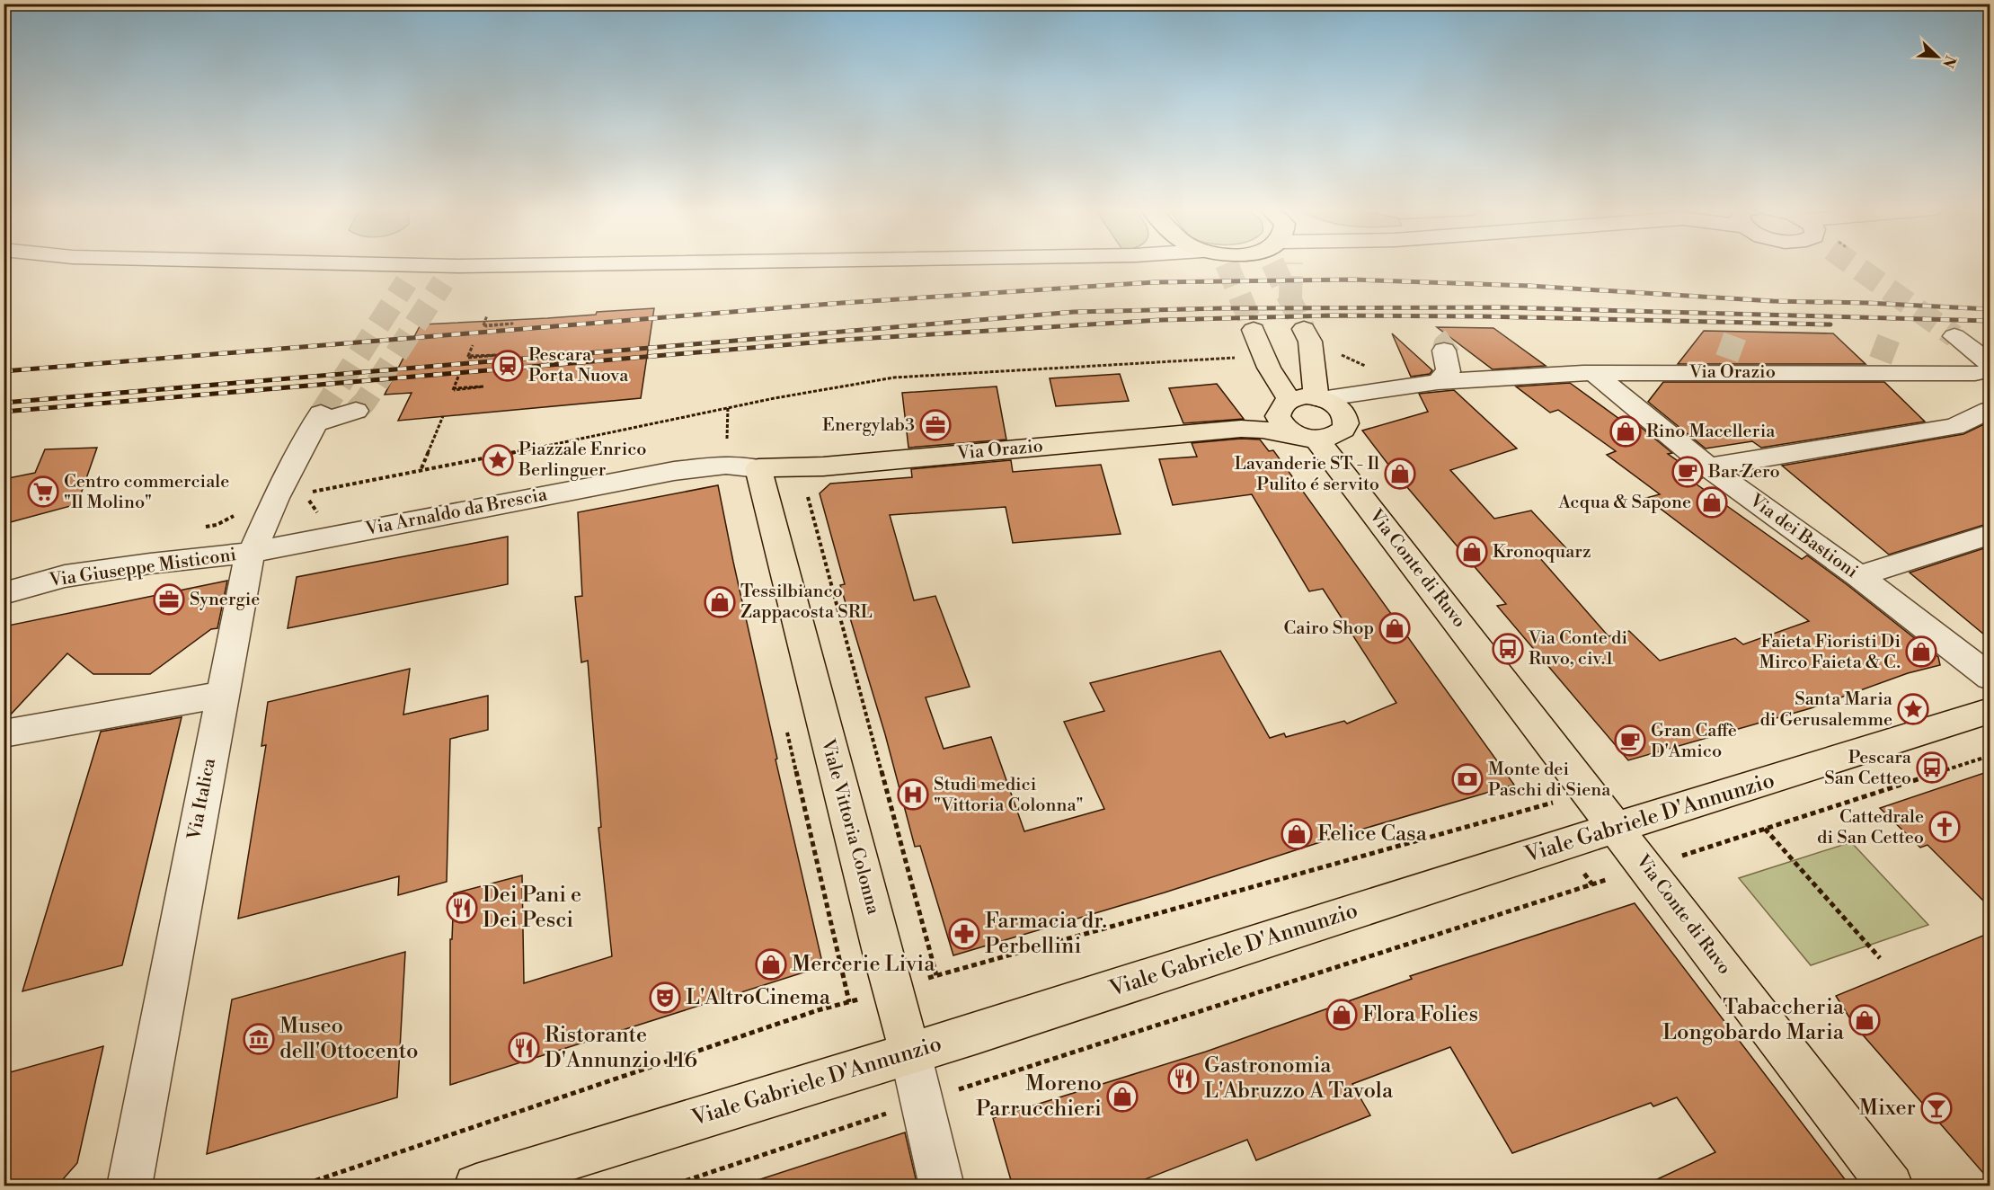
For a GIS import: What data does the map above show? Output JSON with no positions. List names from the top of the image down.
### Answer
{
  "streets": {
    "main road": [
      "Via Orazio",
      "Via Conte di Ruvo",
      "Viale Gabriele D'Annunzio",
      "Viale Vittoria Colonna"
    ],
    "street": [
      "Via Arnaldo da Brescia",
      "Via dei Bastioni",
      "Via Giuseppe Misticoni",
      "Via Italica"
    ]
  },
  "crossings": [
    ["Via Orazio", "Via Arnaldo da Brescia"],
    ["Via Orazio", "Via dei Bastioni"],
    ["Via Orazio", "Via Conte di Ruvo"],
    ["Via Orazio", "Viale Vittoria Colonna"],
    ["Via Arnaldo da Brescia", "Via Giuseppe Misticoni"],
    ["Via Arnaldo da Brescia", "Via Italica"],
    ["Via Arnaldo da Brescia", "Viale Vittoria Colonna"],
    ["Via Giuseppe Misticoni", "Via Italica"],
    ["Via Conte di Ruvo", "Viale Gabriele D'Annunzio"],
    ["Viale Gabriele D'Annunzio", "Viale Vittoria Colonna"]
  ],
  "places": {
    "station": ["Pescara Porta Nuova"],
    "office": ["Energylab3", "Synergie"],
    "shop": [
      "Rino Macelleria",
      "Lavanderie ST - Il Pulito é servito",
      "Acqua & Sapone",
      "Kronoquarz",
      "Tessilbianco Zappacosta SRL",
      "Cairo Shop",
      "Faieta Fioristi Di Mirco Faieta & C.",
      "Felice Casa",
      "Mercerie Livia",
      "Flora Folies",
      "Tabaccheria Longobardo Maria",
      "Moreno Parrucchieri"
    ],
    "place": ["Piazzale Enrico Berlinguer", "Santa Maria di Gerusalemme"],
    "cafe": ["Bar Zero", "Gran Caffè D'Amico"],
    "supermarket": ["Centro commerciale \"Il Molino\""],
    "bus stop": ["Via Conte di Ruvo, civ.1", "Pescara San Cetteo"],
    "bank": ["Monte dei Paschi di Siena"],
    "hospital": ["Studi medici \"Vittoria Colonna\""],
    "church": ["Cattedrale di San Cetteo"],
    "restaurant": ["Dei Pani e Dei Pesci", "Ristorante D'Annunzio 116", "Gastronomia L'Abruzzo A Tavola"],
    "pharmacy": ["Farmacia dr. Perbellini"],
    "theatre": ["L'AltroCinema"],
    "museum": ["Museo dell'Ottocento"],
    "bar": ["Mixer"]
  },
  "north": "bottom right"
}
